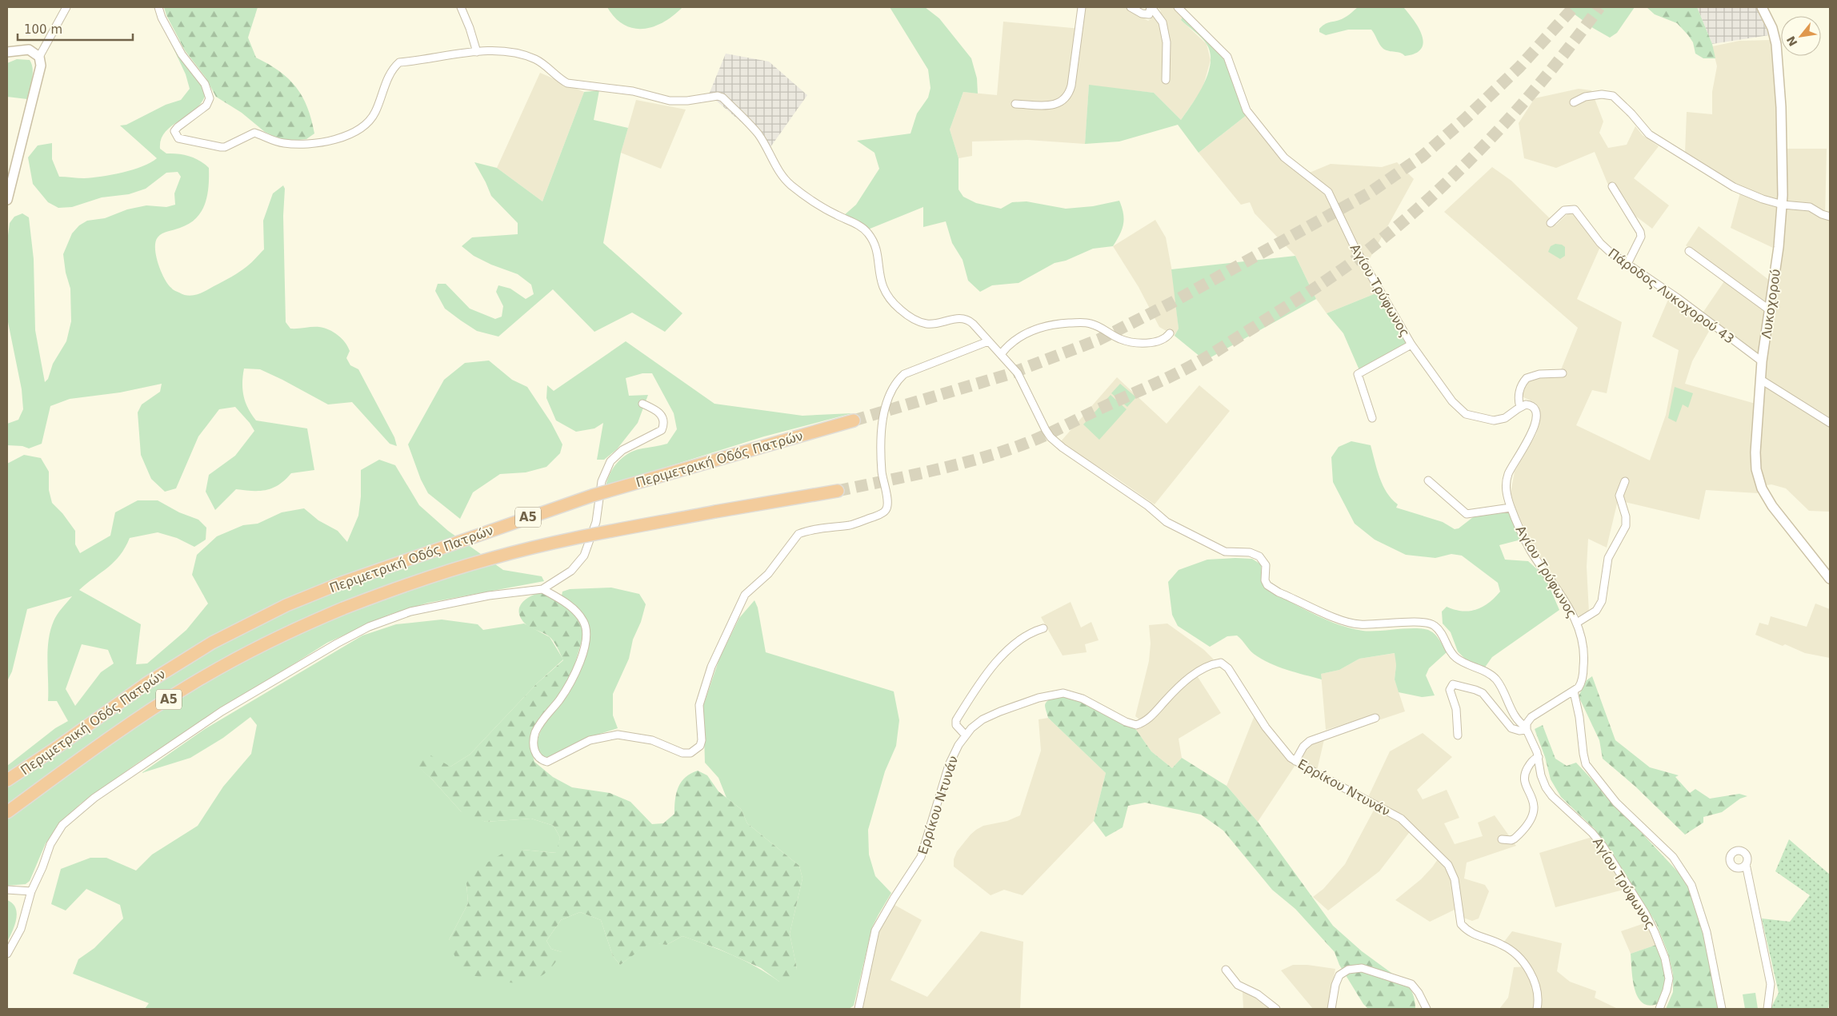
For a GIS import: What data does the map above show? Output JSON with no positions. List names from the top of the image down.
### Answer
{
  "streets": {
    "highway": ["Περιμετρική Οδός Πατρών", "Α5"],
    "street": [
      "Αγίου Τρύφωνος",
      "Πάροδος Λυκοχορού 43",
      "Λυκοχορού",
      "Ερρίκου Ντυνάν"
    ]
  },
  "crossings": [
    ["Πάροδος Λυκοχορού 43", "Λυκοχορού"]
  ],
  "scale_bar": "100 m",
  "north": "bottom left"
}
